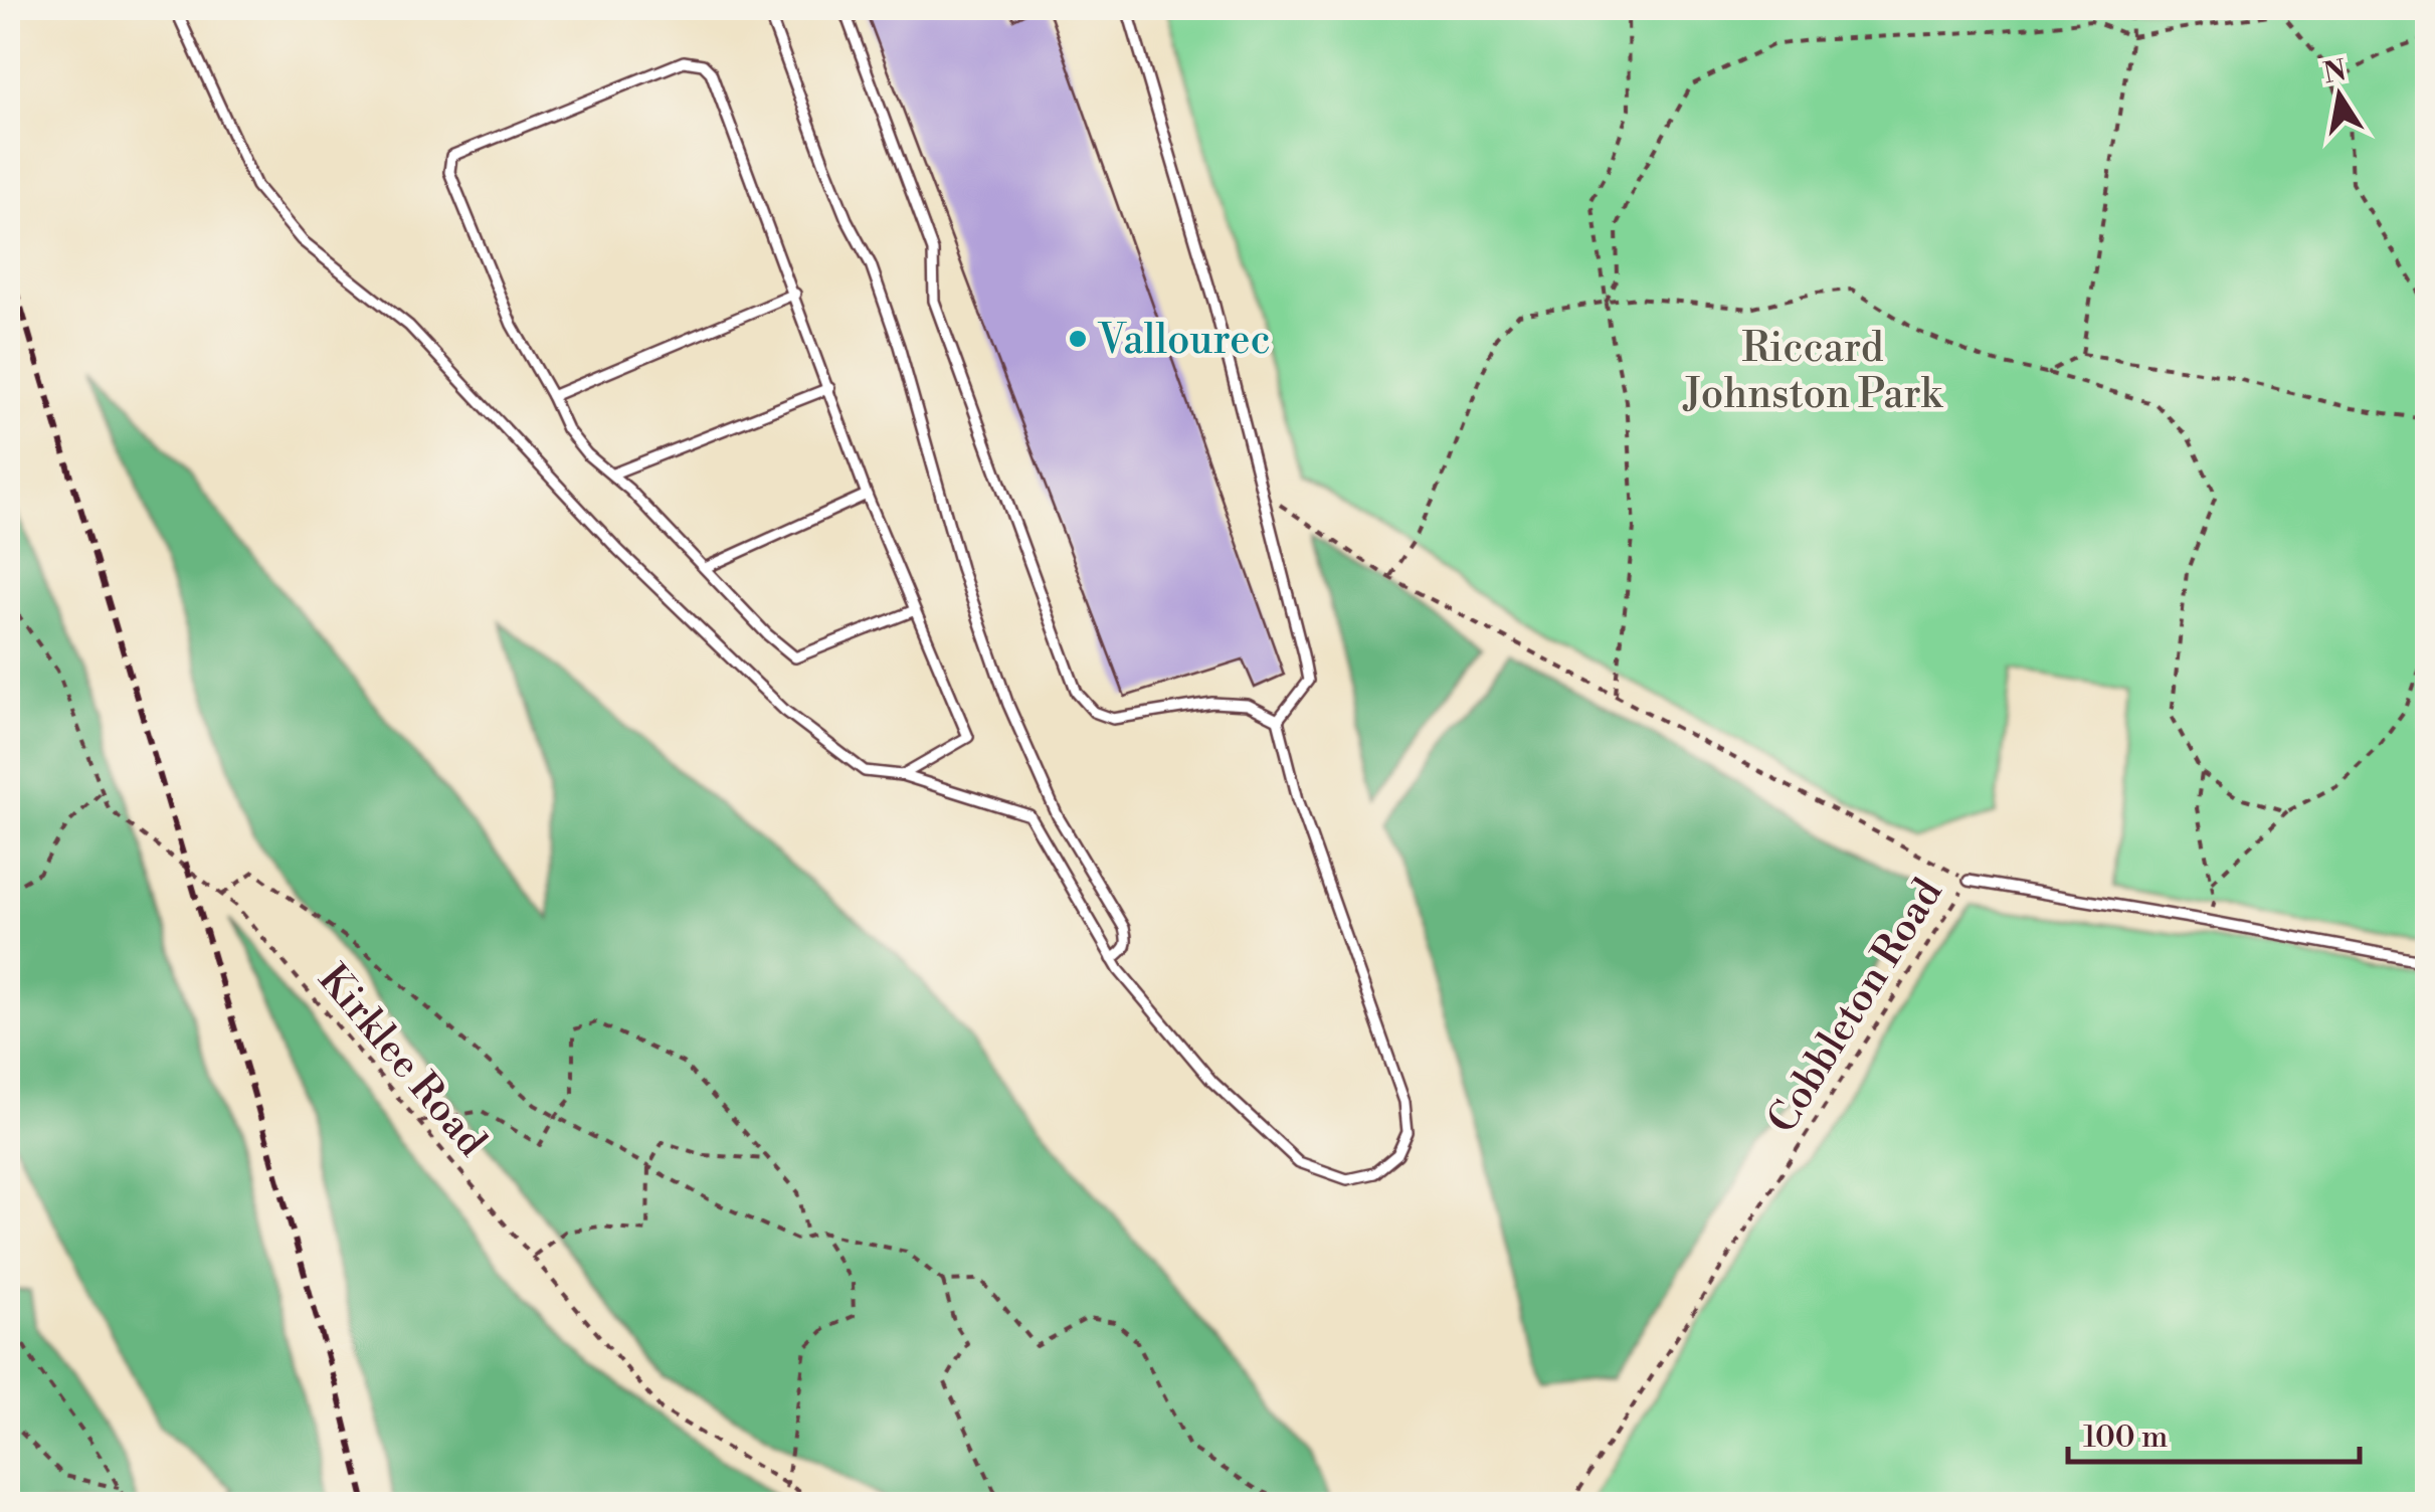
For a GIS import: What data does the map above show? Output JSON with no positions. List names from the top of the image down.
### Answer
{
  "streets": {
    "lane": ["Cobbleton Road"],
    "path": ["Kirklee Road"]
  },
  "parks": ["Riccard Johnston Park"],
  "places": ["Vallourec"],
  "scale_bar": "100 m",
  "north": "top"
}
